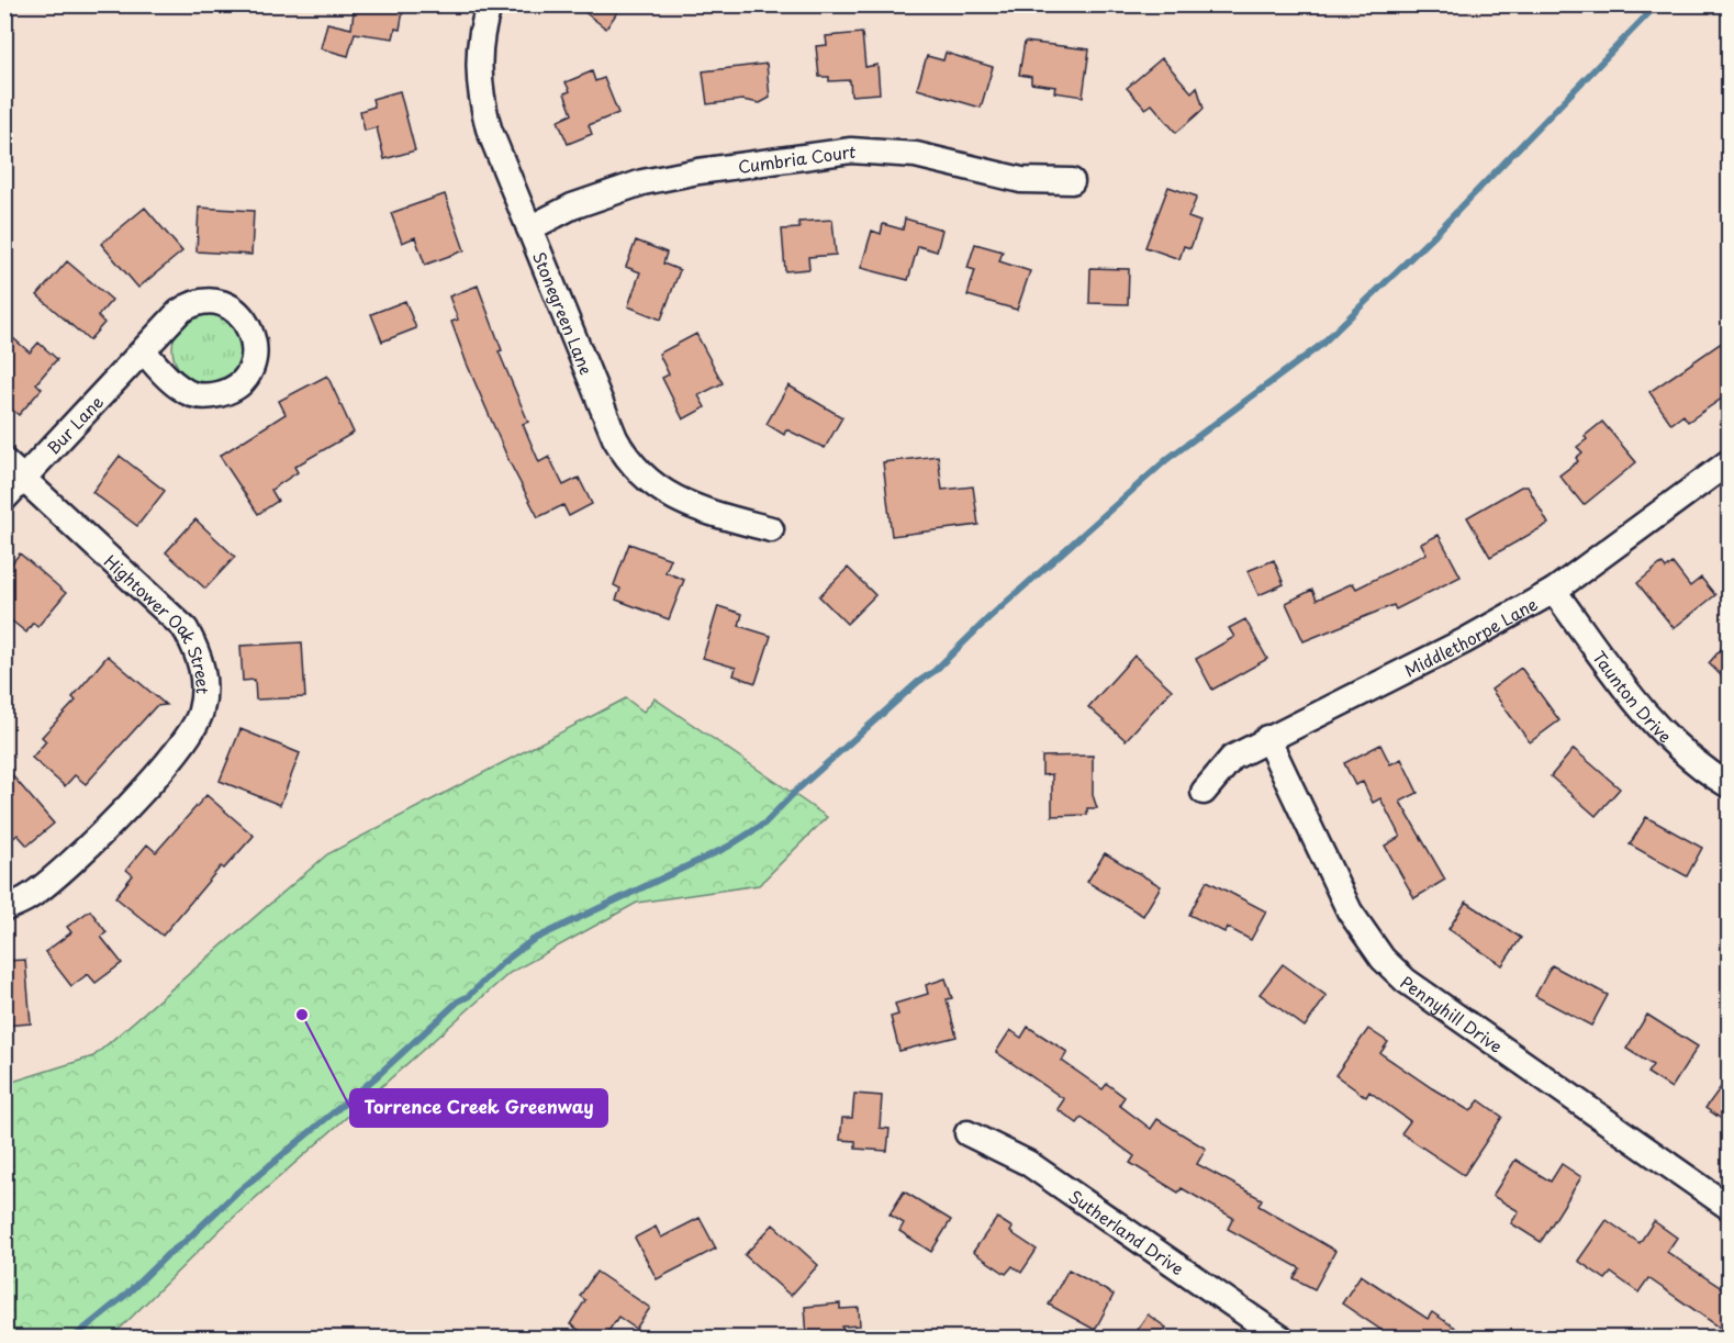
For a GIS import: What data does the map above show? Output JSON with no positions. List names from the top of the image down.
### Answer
{
  "streets": {
    "street": [
      "Cumbria Court",
      "Stonegreen Lane",
      "Bur Lane",
      "Hightower Oak Street",
      "Middlethorpe Lane",
      "Taunton Drive",
      "Pennyhill Drive",
      "Sutherland Drive"
    ]
  },
  "crossings": [
    ["Cumbria Court", "Stonegreen Lane"],
    ["Bur Lane", "Hightower Oak Street"],
    ["Middlethorpe Lane", "Taunton Drive"],
    ["Middlethorpe Lane", "Pennyhill Drive"]
  ],
  "places": ["Torrence Creek Greenway"]
}
